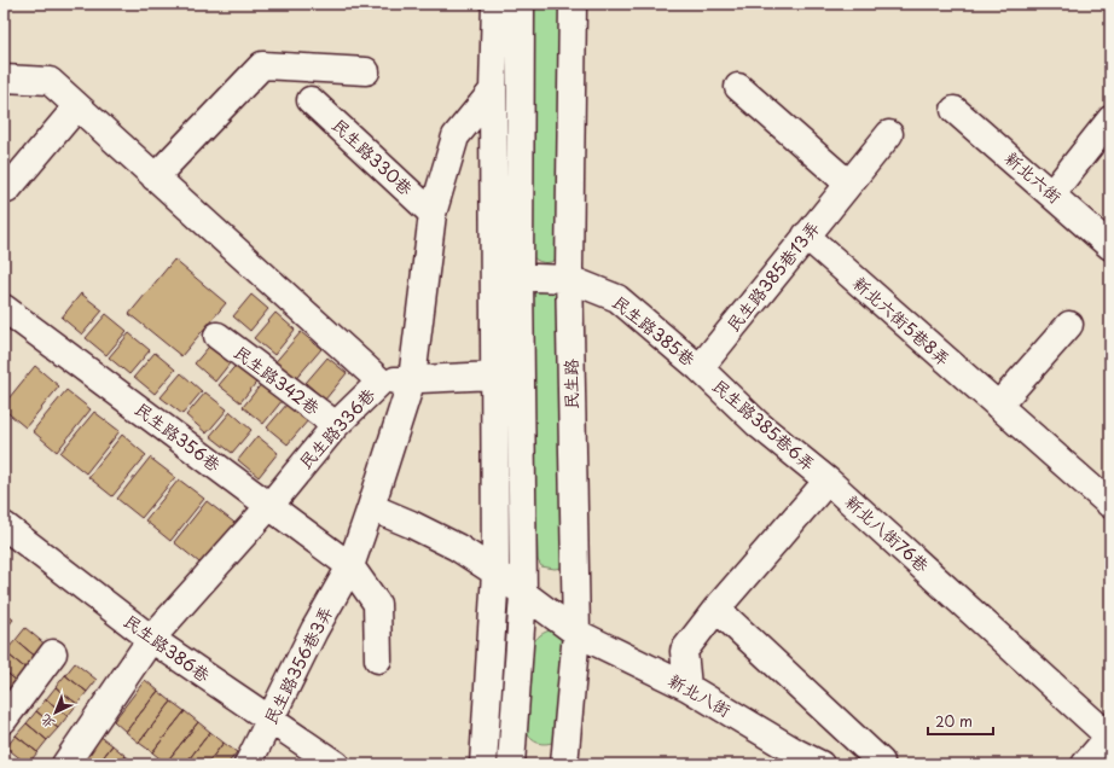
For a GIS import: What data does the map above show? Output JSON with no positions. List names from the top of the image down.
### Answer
{
  "streets": {
    "street": [
      "民生路330巷",
      "新北六街",
      "民生路385巷13弄",
      "新北六街5巷8弄",
      "民生路385巷",
      "民生路342巷",
      "民生路",
      "民生路385巷6弄",
      "民生路336巷",
      "民生路356巷",
      "新北八街76巷",
      "民生路386巷",
      "民生路356巷3弄",
      "新北八街"
    ]
  },
  "crossings": [
    ["民生路385巷13弄", "新北六街5巷8弄"],
    ["民生路385巷13弄", "民生路385巷"],
    ["民生路385巷13弄", "民生路385巷6弄"],
    ["民生路385巷", "民生路"],
    ["民生路385巷", "民生路385巷6弄"],
    ["民生路342巷", "民生路336巷"],
    ["民生路", "新北八街"],
    ["民生路385巷6弄", "新北八街76巷"],
    ["民生路336巷", "民生路356巷"],
    ["民生路336巷", "民生路386巷"],
    ["民生路356巷", "民生路356巷3弄"],
    ["民生路386巷", "民生路356巷3弄"]
  ],
  "scale_bar": "20 m",
  "north": "bottom left"
}
